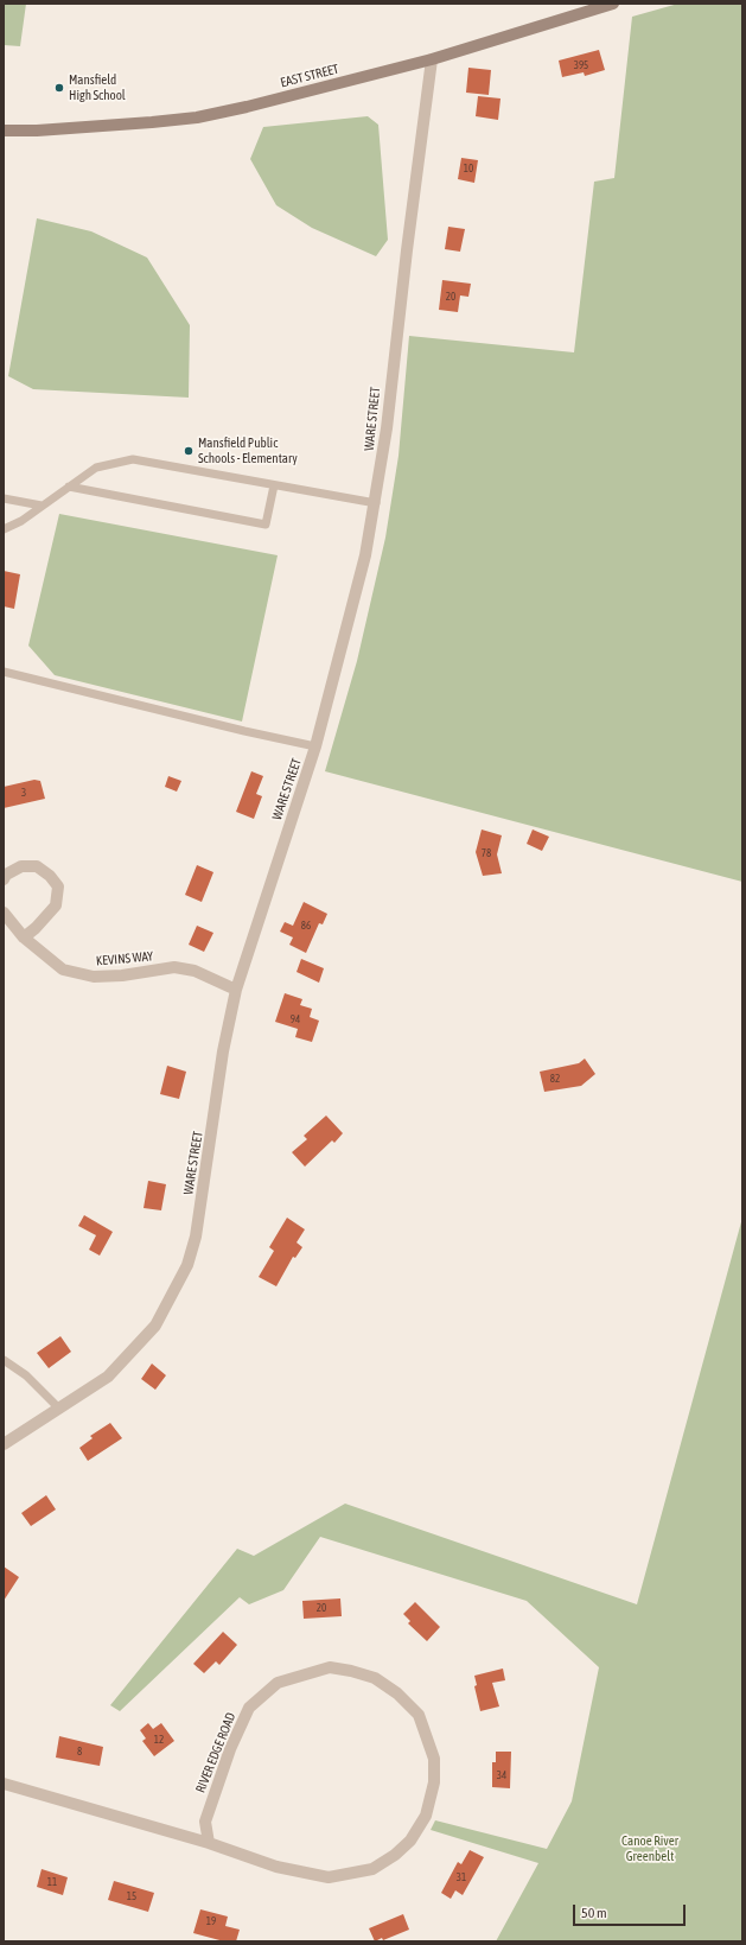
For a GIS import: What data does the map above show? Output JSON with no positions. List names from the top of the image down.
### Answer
{
  "streets": {
    "main road": ["EAST STREET"],
    "street": ["WARE STREET", "KEVINS WAY", "RIVER EDGE ROAD"]
  },
  "crossings": [
    ["EAST STREET", "WARE STREET"],
    ["WARE STREET", "KEVINS WAY"]
  ],
  "parks": ["Canoe River Greenbelt"],
  "places": ["Mansfield High School", "Mansfield Public Schools - Elementary"],
  "house_numbers": [
    "395",
    "10",
    "20",
    "3",
    "78",
    "86",
    "94",
    "82",
    "20",
    "12",
    "8",
    "34",
    "31",
    "11",
    "15",
    "19"
  ],
  "scale_bar": "50 m"
}
